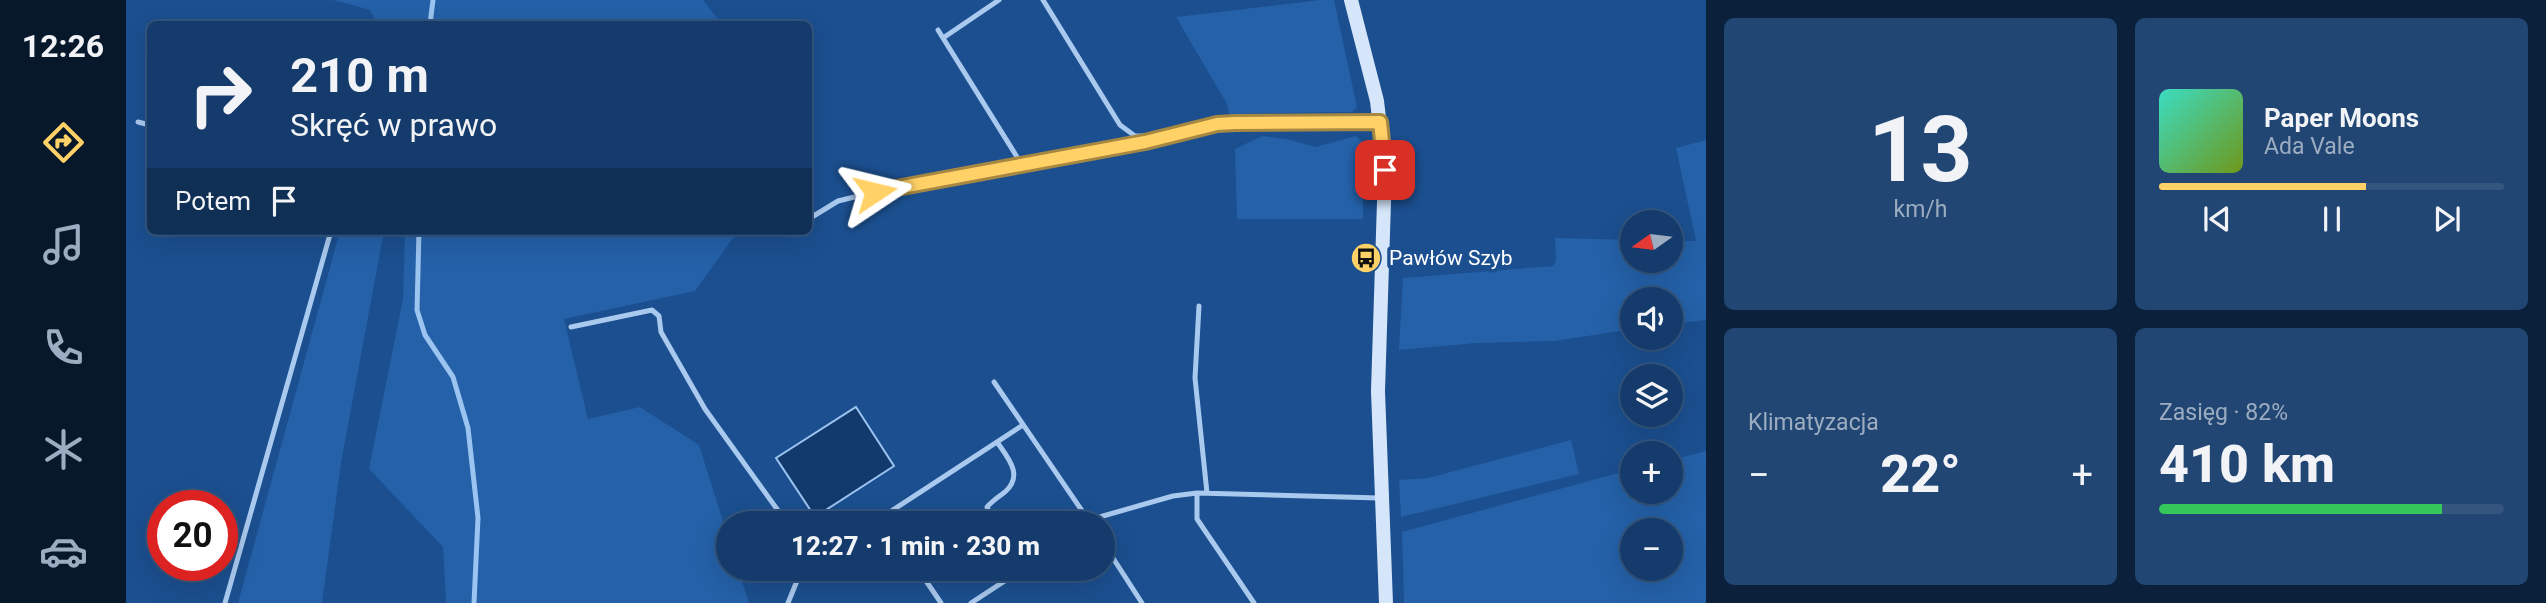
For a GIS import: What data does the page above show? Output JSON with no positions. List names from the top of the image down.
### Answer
{
  "places": {
    "bus stop": ["Pawłów Szyb"]
  },
  "north": "left",
  "page": {
    "tabs": "12:26",
    "tile": [
      ["13", "km/h"],
      "Klimatyzacja",
      ["Zasięg · 82%", "410 km"]
    ],
    "turn": ["210 m", "Skręć w prawo"],
    "song": ["Paper Moons", "Ada Vale"],
    "then": "Potem",
    "map_buttons": ["+", "−"],
    "heat": ["−", "22°", "+"],
    "limit": "20",
    "trip": "12:27 · 1 min · 230 m"
  }
}
